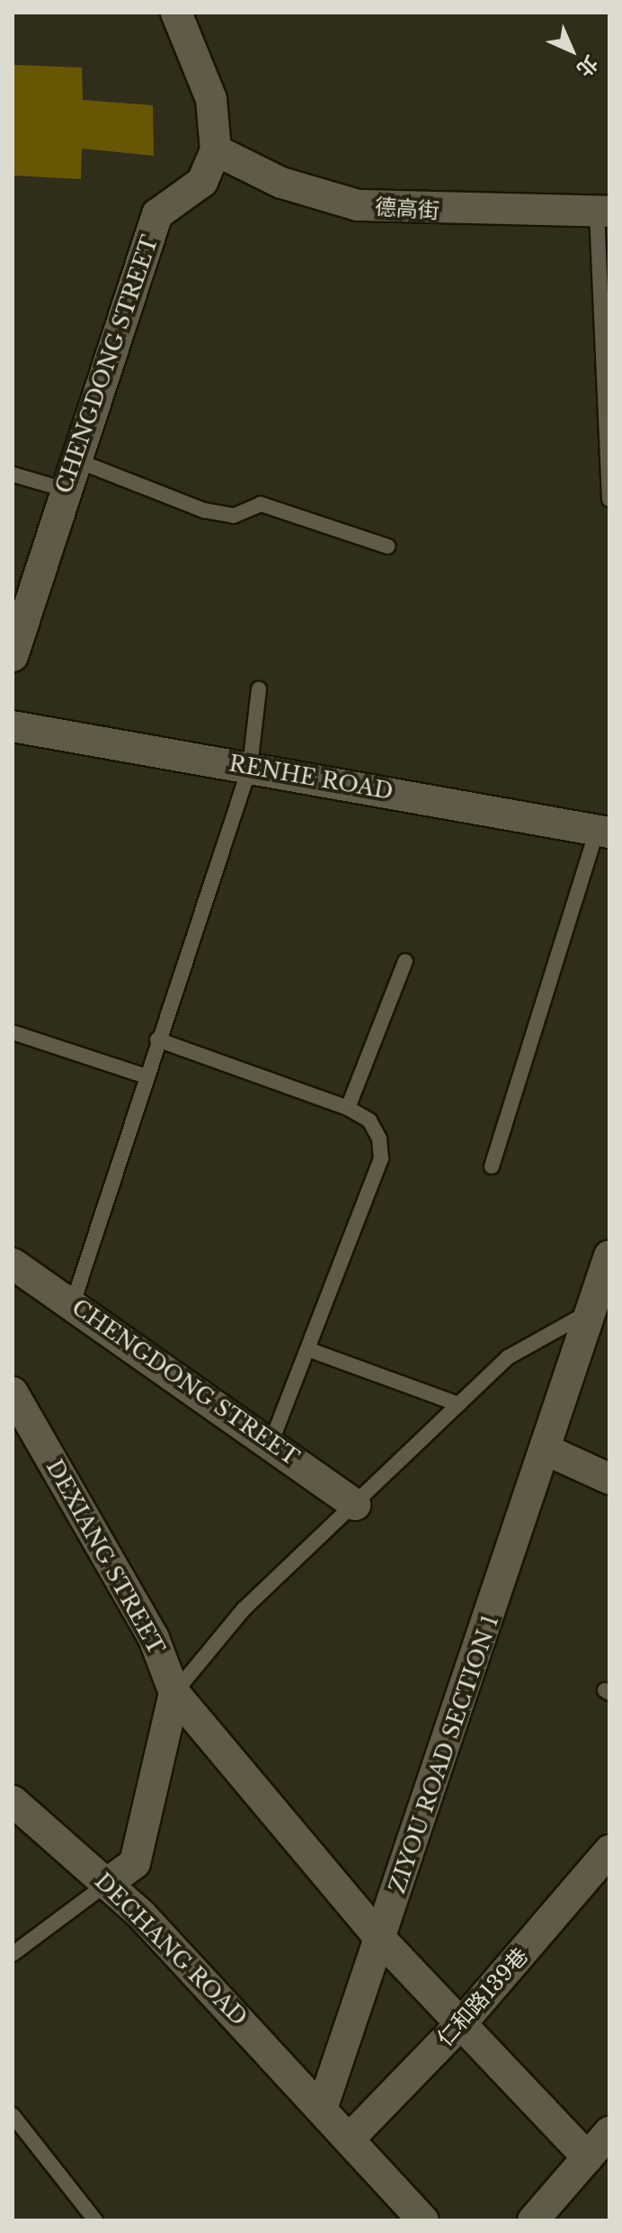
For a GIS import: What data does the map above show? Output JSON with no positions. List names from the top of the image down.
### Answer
{
  "streets": {
    "street": [
      "德高街",
      "CHENGDONG STREET",
      "RENHE ROAD",
      "DEXIANG STREET",
      "ZIYOU ROAD SECTION 1",
      "DECHANG ROAD",
      "仁和路139巷"
    ]
  },
  "crossings": [
    ["德高街", "CHENGDONG STREET"],
    ["ZIYOU ROAD SECTION 1", "DECHANG ROAD"]
  ],
  "north": "bottom right"
}
